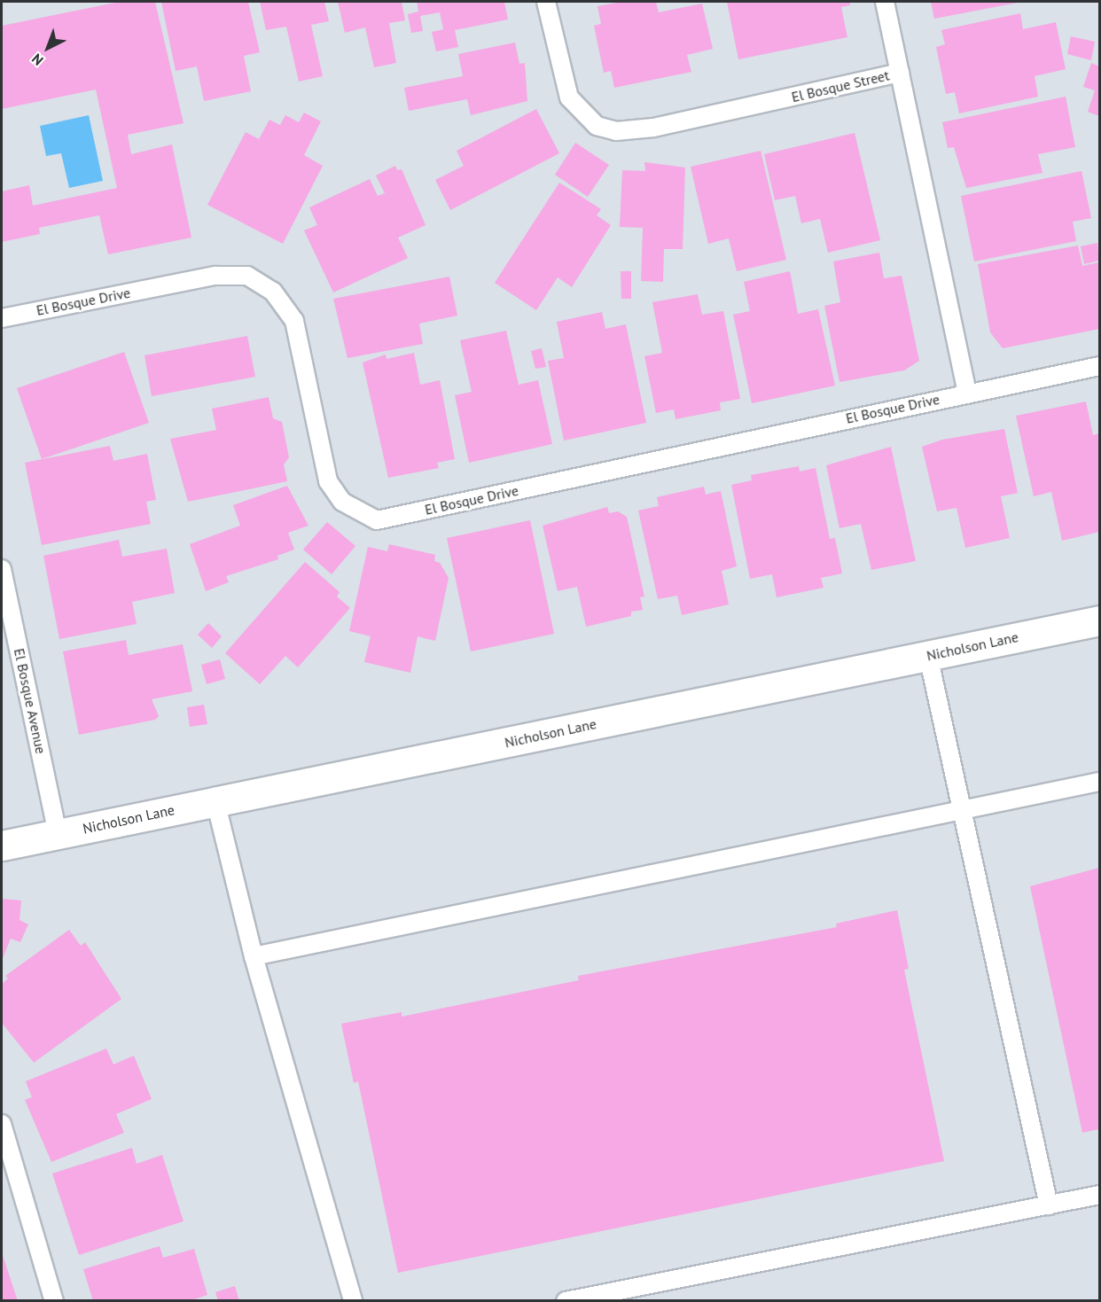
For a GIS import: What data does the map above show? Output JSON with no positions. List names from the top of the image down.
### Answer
{
  "streets": {
    "street": ["Nicholson Lane"],
    "lane": ["El Bosque Street", "El Bosque Drive", "El Bosque Avenue"]
  },
  "crossings": [
    ["El Bosque Street", "El Bosque Drive"],
    ["Nicholson Lane", "El Bosque Avenue"]
  ],
  "north": "bottom left"
}
